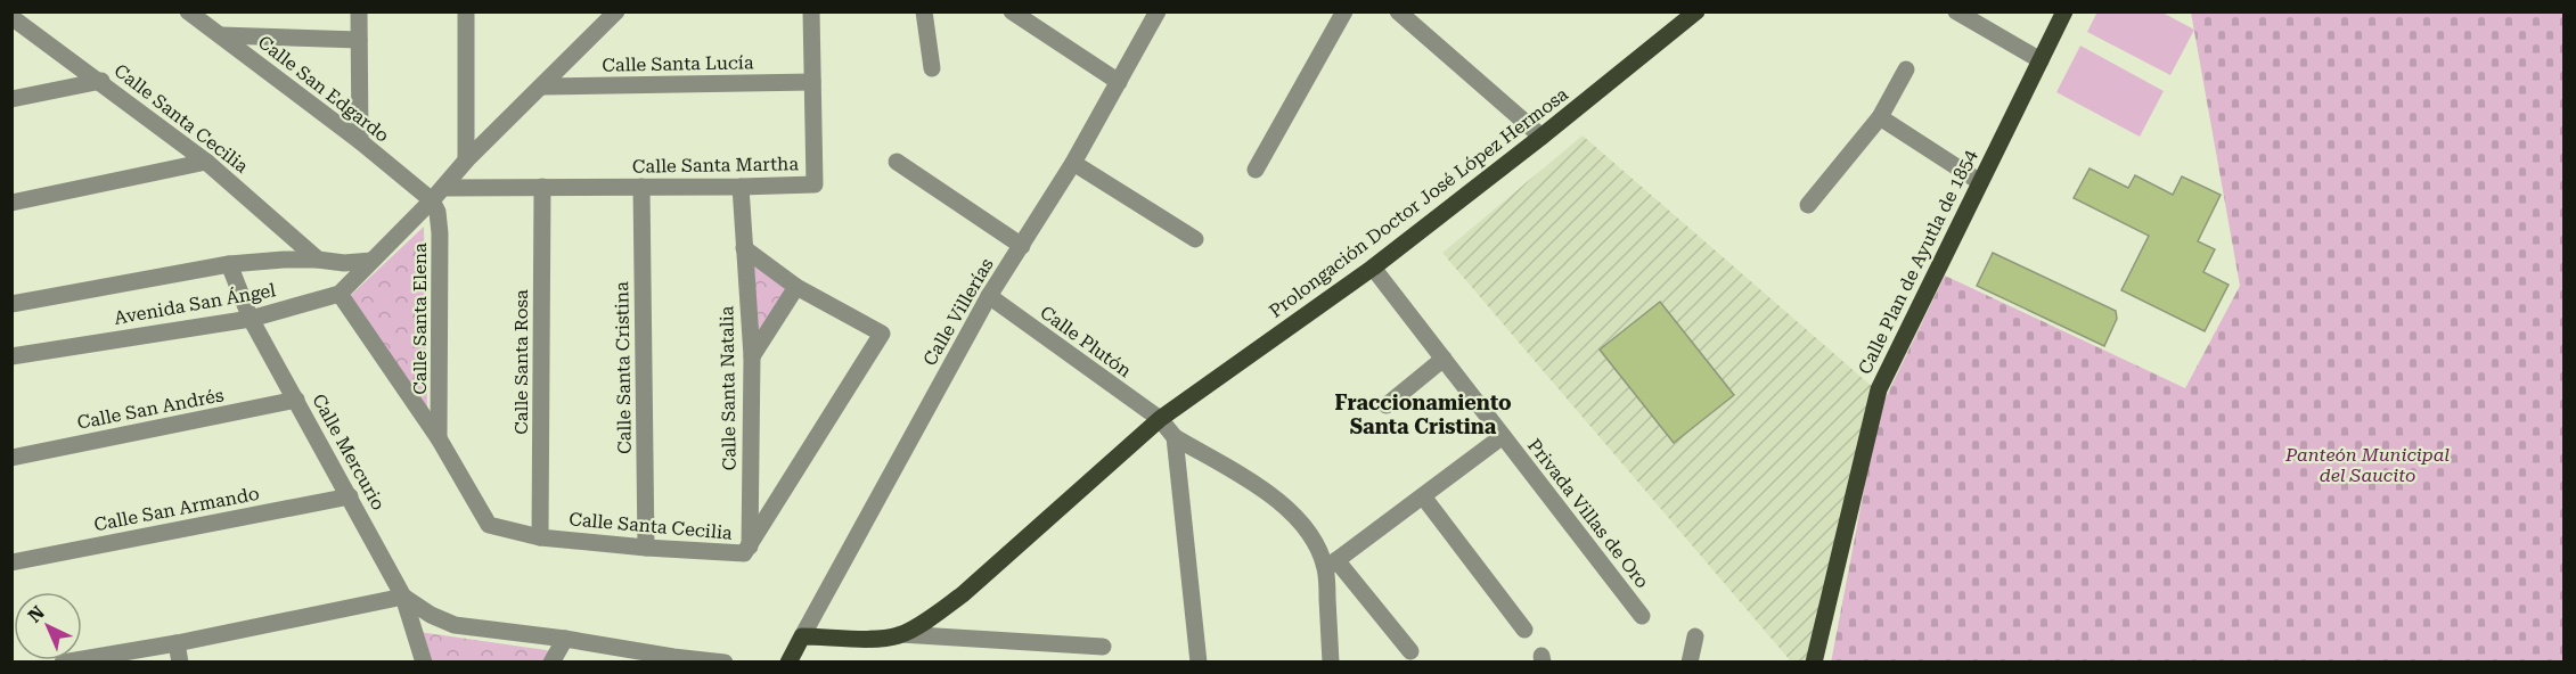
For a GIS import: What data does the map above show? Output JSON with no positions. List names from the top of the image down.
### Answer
{
  "streets": {
    "main road": ["Prolongación Doctor José López Hermosa", "Calle Plan de Ayutla de 1854"],
    "street": [
      "Calle Santa Lucía",
      "Calle San Edgardo",
      "Calle Santa Cecilia",
      "Calle Santa Martha",
      "Avenida San Ángel",
      "Calle Villerías",
      "Calle Santa Elena",
      "Calle Plutón",
      "Calle Santa Rosa",
      "Calle Santa Cristina",
      "Calle Santa Natalia",
      "Calle San Andrés",
      "Calle Mercurio",
      "Calle San Armando",
      "Privada Villas de Oro"
    ]
  },
  "crossings": [
    ["Calle Santa Lucía", "Calle Santa Martha"],
    ["Calle Santa Lucía", "Avenida San Ángel"],
    ["Calle San Edgardo", "Avenida San Ángel"],
    ["Calle San Edgardo", "Calle Santa Elena"],
    ["Calle Santa Cecilia", "Avenida San Ángel"],
    ["Calle Santa Cecilia", "Calle Santa Elena"],
    ["Calle Santa Cecilia", "Calle Santa Rosa"],
    ["Calle Santa Cecilia", "Calle Santa Cristina"],
    ["Calle Santa Cecilia", "Calle Santa Natalia"],
    ["Calle Santa Martha", "Avenida San Ángel"],
    ["Calle Santa Martha", "Calle Santa Rosa"],
    ["Calle Santa Martha", "Calle Santa Cristina"],
    ["Calle Santa Martha", "Calle Santa Natalia"],
    ["Prolongación Doctor José López Hermosa", "Calle Plutón"],
    ["Prolongación Doctor José López Hermosa", "Privada Villas de Oro"],
    ["Avenida San Ángel", "Calle Santa Elena"],
    ["Avenida San Ángel", "Calle Mercurio"],
    ["Calle Villerías", "Calle Plutón"],
    ["Calle San Andrés", "Calle Mercurio"],
    ["Calle Mercurio", "Calle San Armando"]
  ],
  "districts": ["Fraccionamiento Santa Cristina"],
  "parks": ["Panteón Municipal del Saucito"],
  "north": "top left"
}
